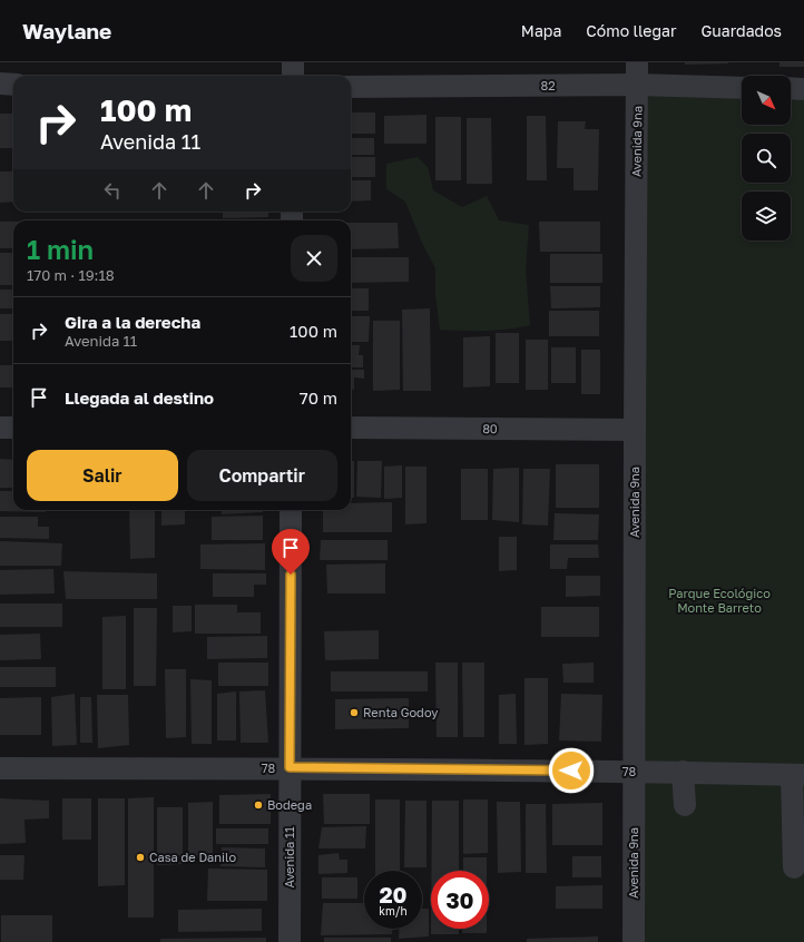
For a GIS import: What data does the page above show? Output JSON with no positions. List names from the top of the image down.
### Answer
{
  "streets": {
    "street": [
      "82",
      "Avenida 9na",
      "80",
      "78",
      "Avenida 11"
    ]
  },
  "crossings": [
    ["82", "Avenida 9na"],
    ["Avenida 9na", "80"],
    ["Avenida 9na", "78"],
    ["78", "Avenida 11"]
  ],
  "parks": ["Parque Ecológico Monte Barreto"],
  "places": ["Renta Godoy", "Bodega", "Casa de Danilo"],
  "north": "bottom right",
  "page": {
    "header": "Waylane",
    "nav": ["Mapa", "Cómo llegar", "Guardados"],
    "turn": ["100 m", "Avenida 11"],
    "heading": ["1 min", "170 m · 19:18"],
    "list": [
      {
        "name": "Gira a la derecha",
        "note": "Avenida 11",
        "value": "100 m"
      },
      {
        "name": "Llegada al destino",
        "value": "70 m"
      }
    ],
    "buttons": ["Salir", "Compartir"],
    "speed": "20 km/h",
    "limit": "30"
  }
}
